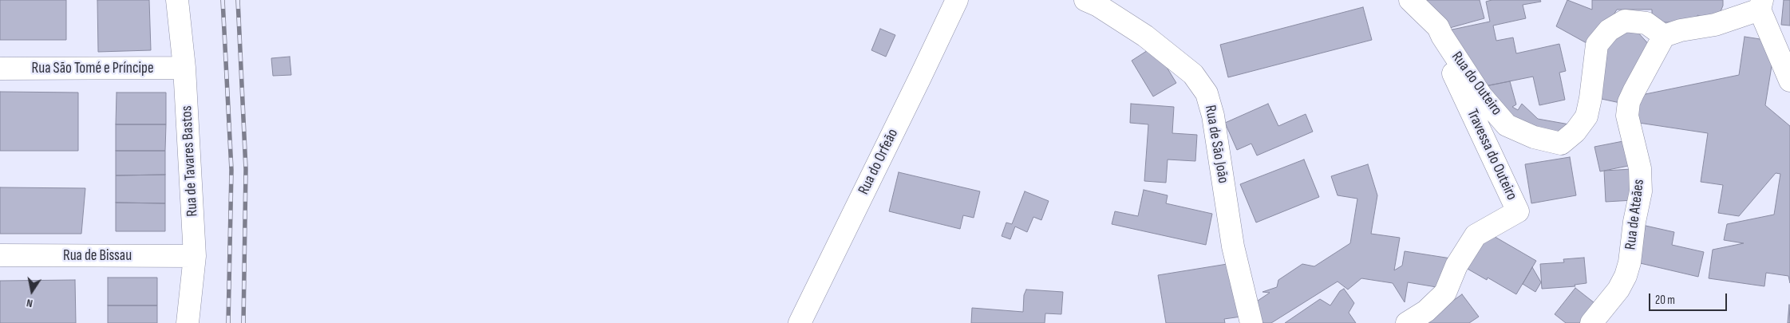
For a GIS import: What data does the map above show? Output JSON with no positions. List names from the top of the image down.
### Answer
{
  "streets": {
    "street": [
      "Rua São Tomé e Príncipe",
      "Rua do Outeiro",
      "Rua de São João",
      "Travessa do Outeiro",
      "Rua de Tavares Bastos",
      "Rua do Orfeão",
      "Rua de Ateães",
      "Rua de Bissau"
    ]
  },
  "crossings": [
    ["Rua São Tomé e Príncipe", "Rua de Tavares Bastos"],
    ["Rua do Outeiro", "Travessa do Outeiro"],
    ["Rua do Outeiro", "Rua de Ateães"],
    ["Rua de Tavares Bastos", "Rua de Bissau"]
  ],
  "scale_bar": "20 m",
  "north": "bottom"
}
